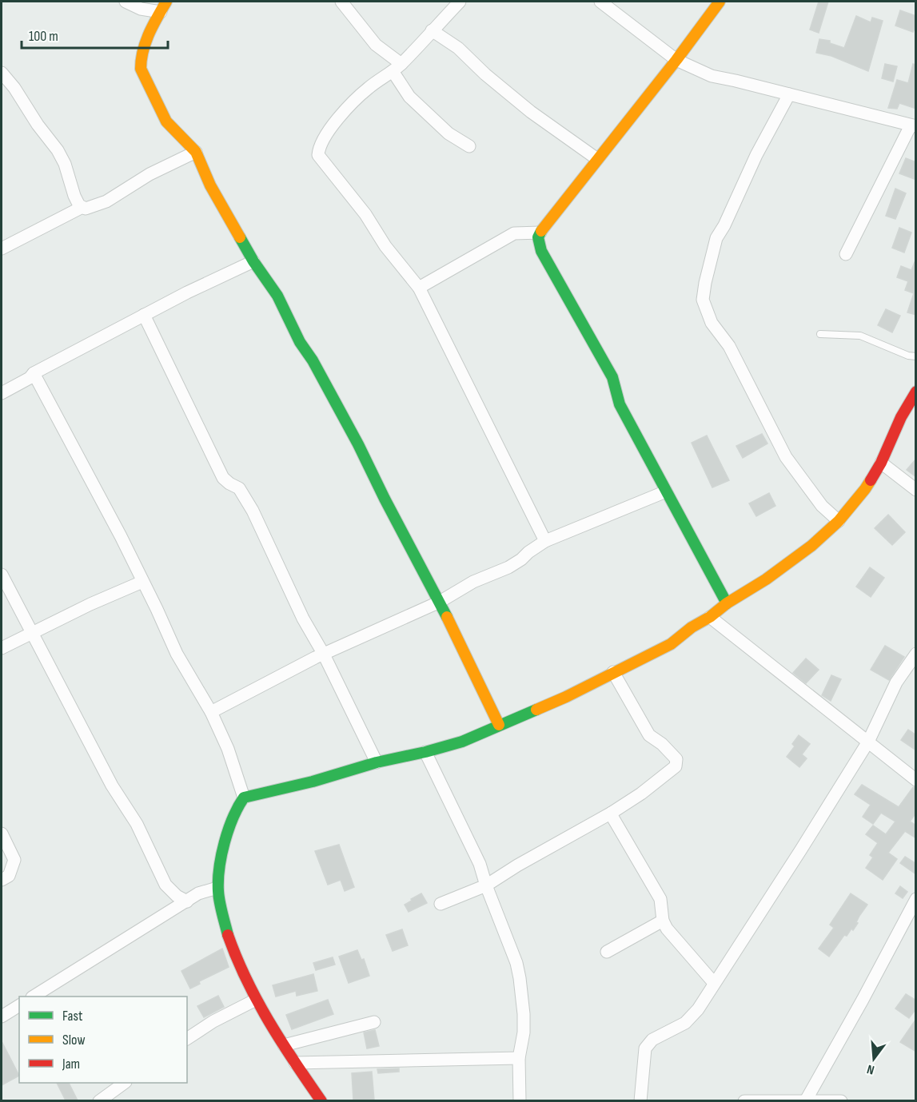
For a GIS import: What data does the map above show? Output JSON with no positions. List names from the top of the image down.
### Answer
{
  "legend": ["Fast", "Slow", "Jam"],
  "scale_bar": "100 m",
  "north": "bottom"
}
